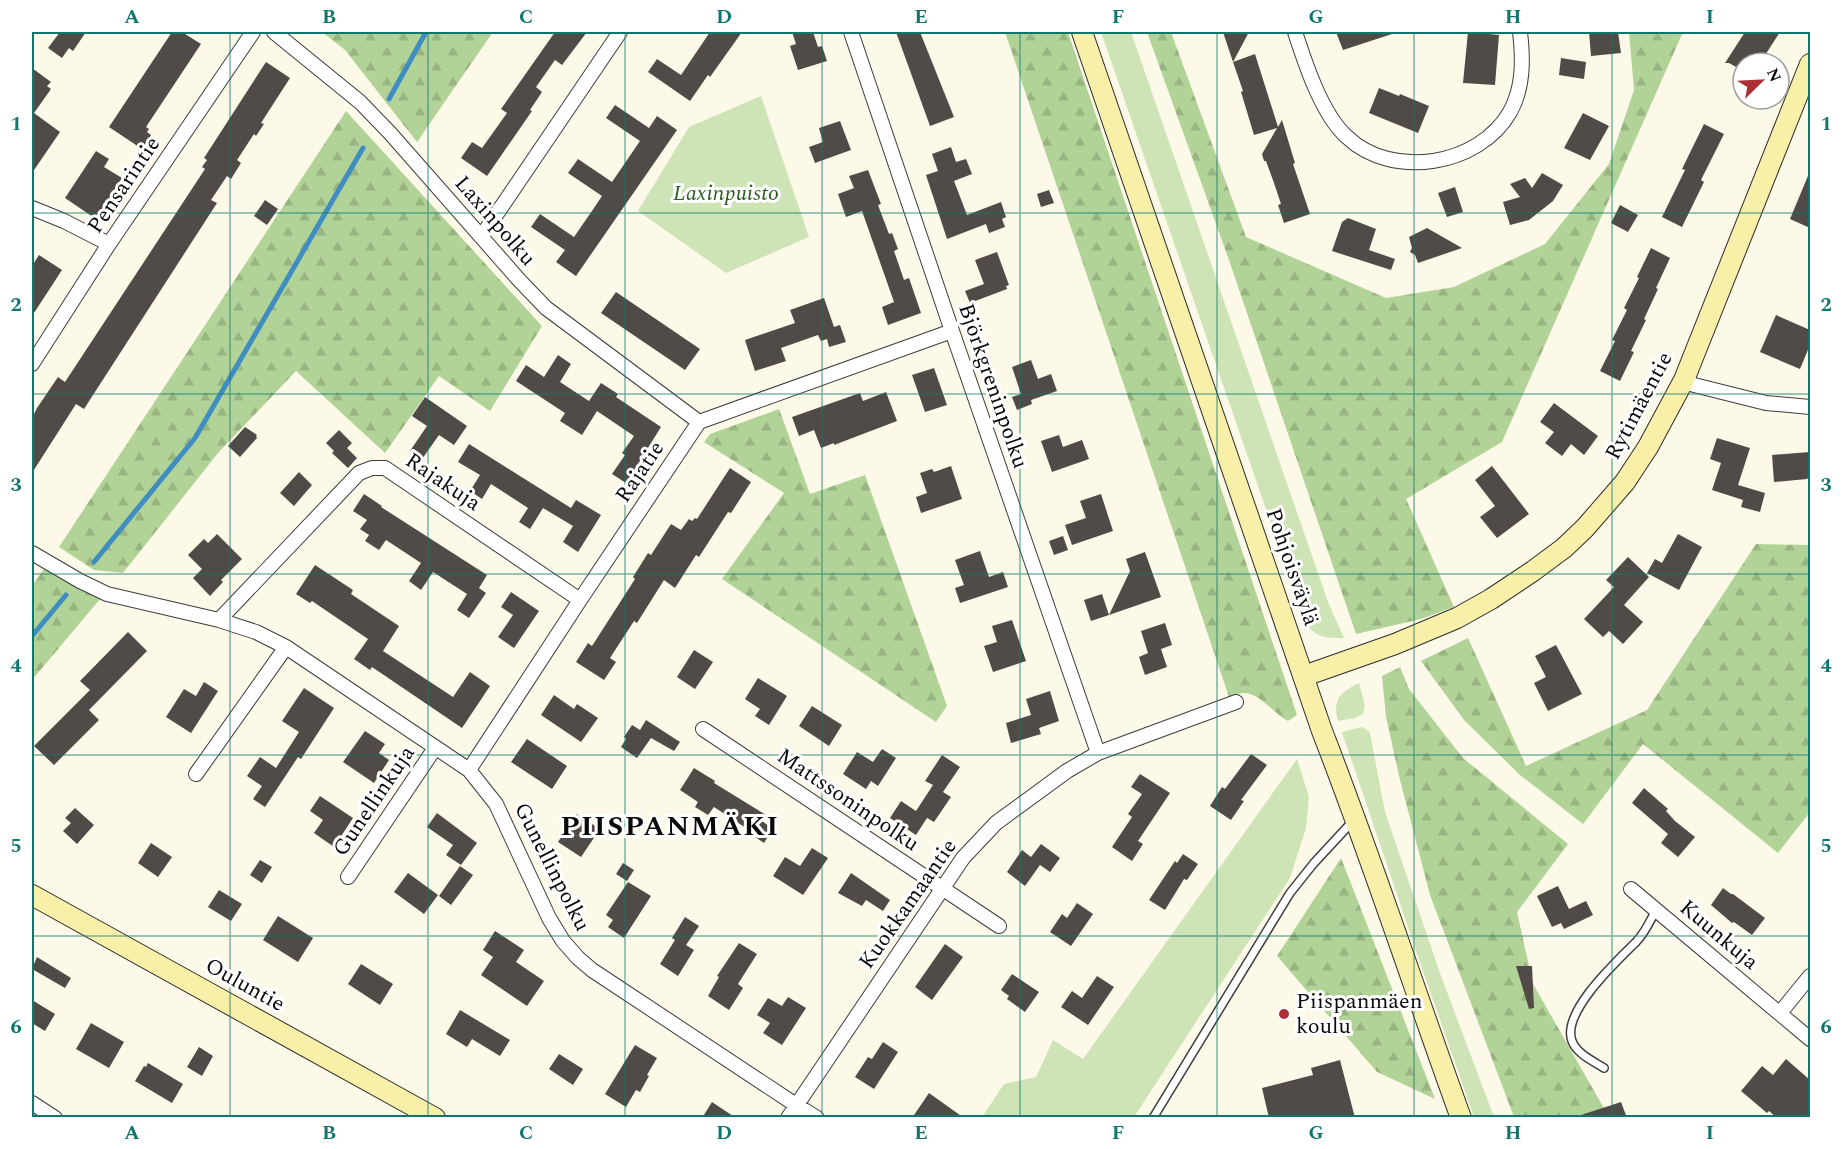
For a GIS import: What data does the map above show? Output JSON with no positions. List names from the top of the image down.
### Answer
{
  "streets": {
    "main road": ["Rytimäentie", "Pohjoisväylä", "Ouluntie"],
    "street": [
      "Pensarintie",
      "Laxinpolku",
      "Björkgreninpolku",
      "Rajatie",
      "Rajakuja",
      "Mattssoninpolku",
      "Gunellinkuja",
      "Gunellinpolku",
      "Kuokkamaantie",
      "Kuunkuja"
    ]
  },
  "crossings": [
    ["Laxinpolku", "Rajatie"],
    ["Björkgreninpolku", "Kuokkamaantie"],
    ["Rytimäentie", "Pohjoisväylä"],
    ["Rajatie", "Rajakuja"],
    ["Rajatie", "Gunellinpolku"],
    ["Rajakuja", "Gunellinpolku"],
    ["Mattssoninpolku", "Kuokkamaantie"],
    ["Gunellinkuja", "Gunellinpolku"],
    ["Gunellinpolku", "Kuokkamaantie"]
  ],
  "districts": ["PIISPANMÄKI"],
  "parks": ["Laxinpuisto"],
  "places": ["Piispanmäen koulu"],
  "north": "top right",
  "grid": {
    "columns": [
      "A",
      "B",
      "C",
      "D",
      "E",
      "F",
      "G",
      "H",
      "I"
    ],
    "rows": [
      "1",
      "2",
      "3",
      "4",
      "5",
      "6"
    ]
  }
}
